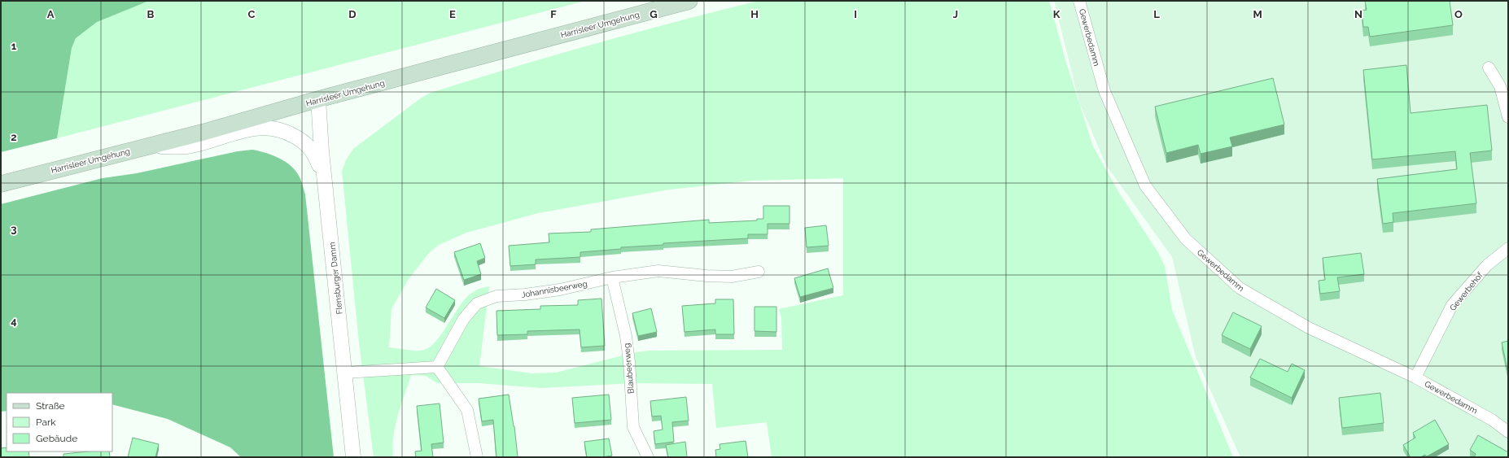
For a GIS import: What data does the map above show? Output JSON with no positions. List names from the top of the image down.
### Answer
{
  "streets": {
    "main road": ["Harrisleer Umgehung"],
    "street": [
      "Gewerbedamm",
      "Flensburger Damm",
      "Johannisbeerweg",
      "Gewerbehof",
      "Blaubeerweg"
    ]
  },
  "crossings": [
    ["Harrisleer Umgehung", "Flensburger Damm"],
    ["Gewerbedamm", "Gewerbehof"],
    ["Johannisbeerweg", "Blaubeerweg"]
  ],
  "legend": ["Straße", "Park", "Gebäude"],
  "grid": {
    "columns": [
      "A",
      "B",
      "C",
      "D",
      "E",
      "F",
      "G",
      "H",
      "I",
      "J",
      "K",
      "L",
      "M",
      "N",
      "O"
    ],
    "rows": [
      "1",
      "2",
      "3",
      "4"
    ]
  }
}
